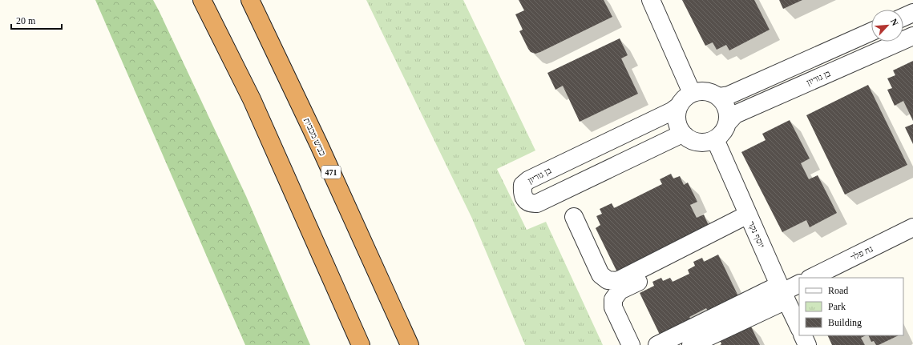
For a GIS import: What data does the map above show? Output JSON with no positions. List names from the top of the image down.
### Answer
{
  "streets": {
    "highway": ["כביש מכבית", "471"],
    "street": ["בן גוריון", "יוסף נקר", "נח פלר"]
  },
  "crossings": [
    ["בן גוריון", "יוסף נקר"]
  ],
  "legend": ["Road", "Park", "Building"],
  "scale_bar": "20 m",
  "north": "top right"
}
